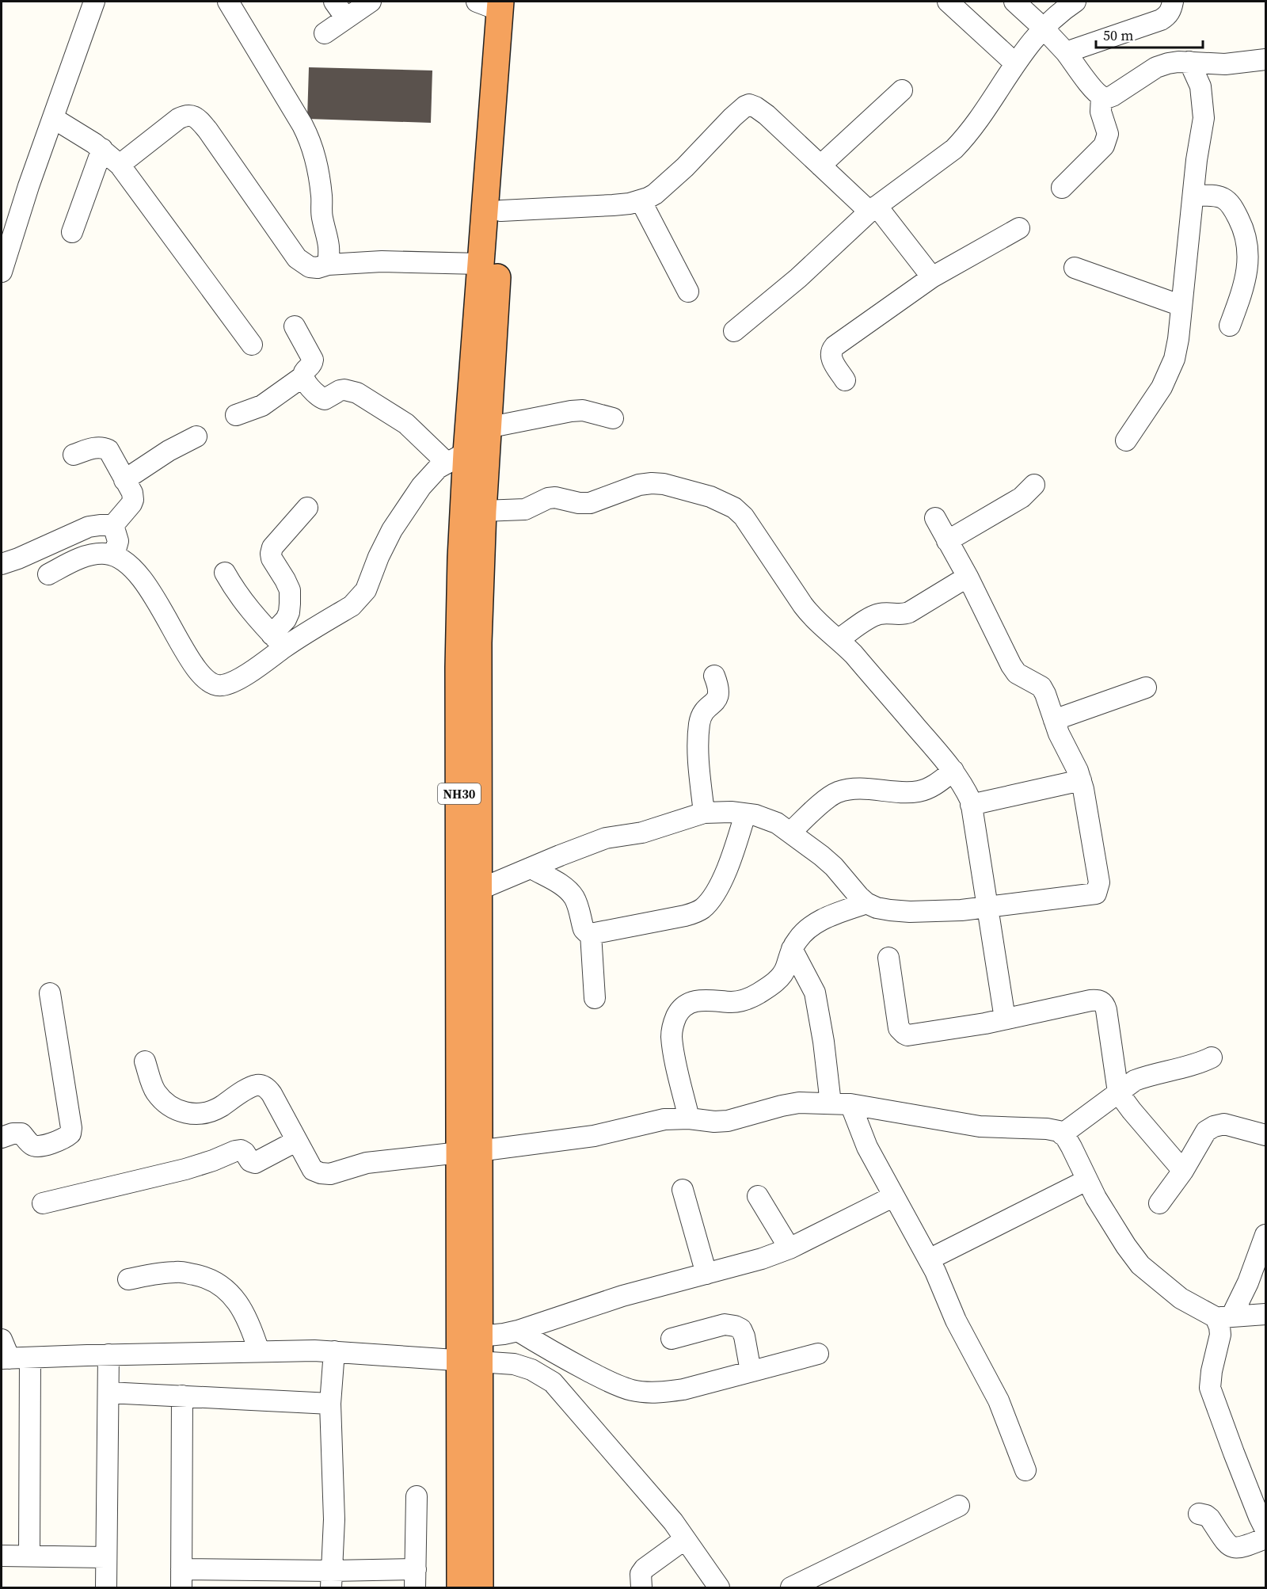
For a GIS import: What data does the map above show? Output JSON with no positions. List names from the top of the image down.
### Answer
{
  "streets": {
    "highway": ["NH30"]
  },
  "scale_bar": "50 m"
}
